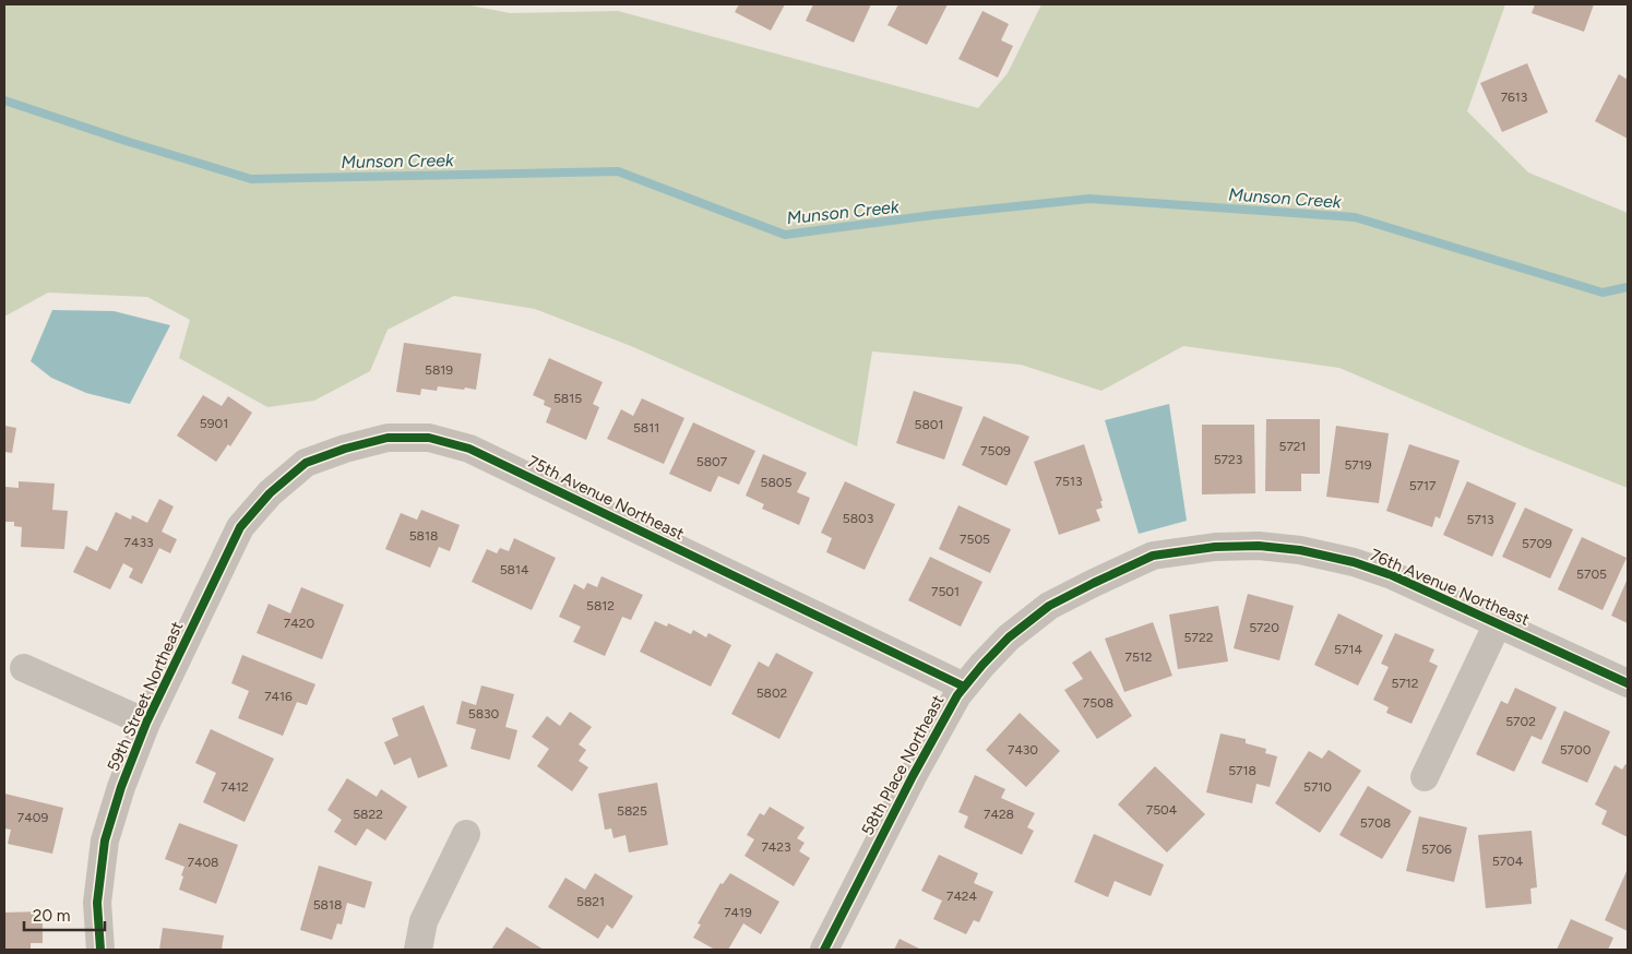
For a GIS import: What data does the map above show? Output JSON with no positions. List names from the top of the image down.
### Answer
{
  "streets": {
    "street": [
      "75th Avenue Northeast",
      "76th Avenue Northeast",
      "59th Street Northeast",
      "58th Place Northeast"
    ]
  },
  "crossings": [
    ["75th Avenue Northeast", "59th Street Northeast"],
    ["75th Avenue Northeast", "58th Place Northeast"],
    ["76th Avenue Northeast", "58th Place Northeast"]
  ],
  "water": ["Munson Creek"],
  "house_numbers": [
    "7613",
    "5819",
    "5815",
    "5901",
    "5801",
    "5811",
    "5721",
    "7509",
    "5723",
    "5807",
    "5719",
    "7513",
    "5805",
    "5717",
    "5803",
    "5713",
    "5818",
    "7505",
    "7433",
    "5709",
    "5814",
    "5705",
    "7501",
    "5812",
    "7420",
    "5720",
    "5722",
    "5714",
    "7512",
    "5712",
    "5802",
    "7416",
    "7508",
    "5830",
    "5702",
    "7430",
    "5700",
    "5718",
    "7412",
    "5710",
    "7504",
    "5825",
    "5822",
    "7428",
    "7409",
    "5708",
    "7423",
    "5706",
    "5704",
    "7408",
    "7424",
    "5821",
    "5818",
    "7419"
  ],
  "scale_bar": "20 m"
}
